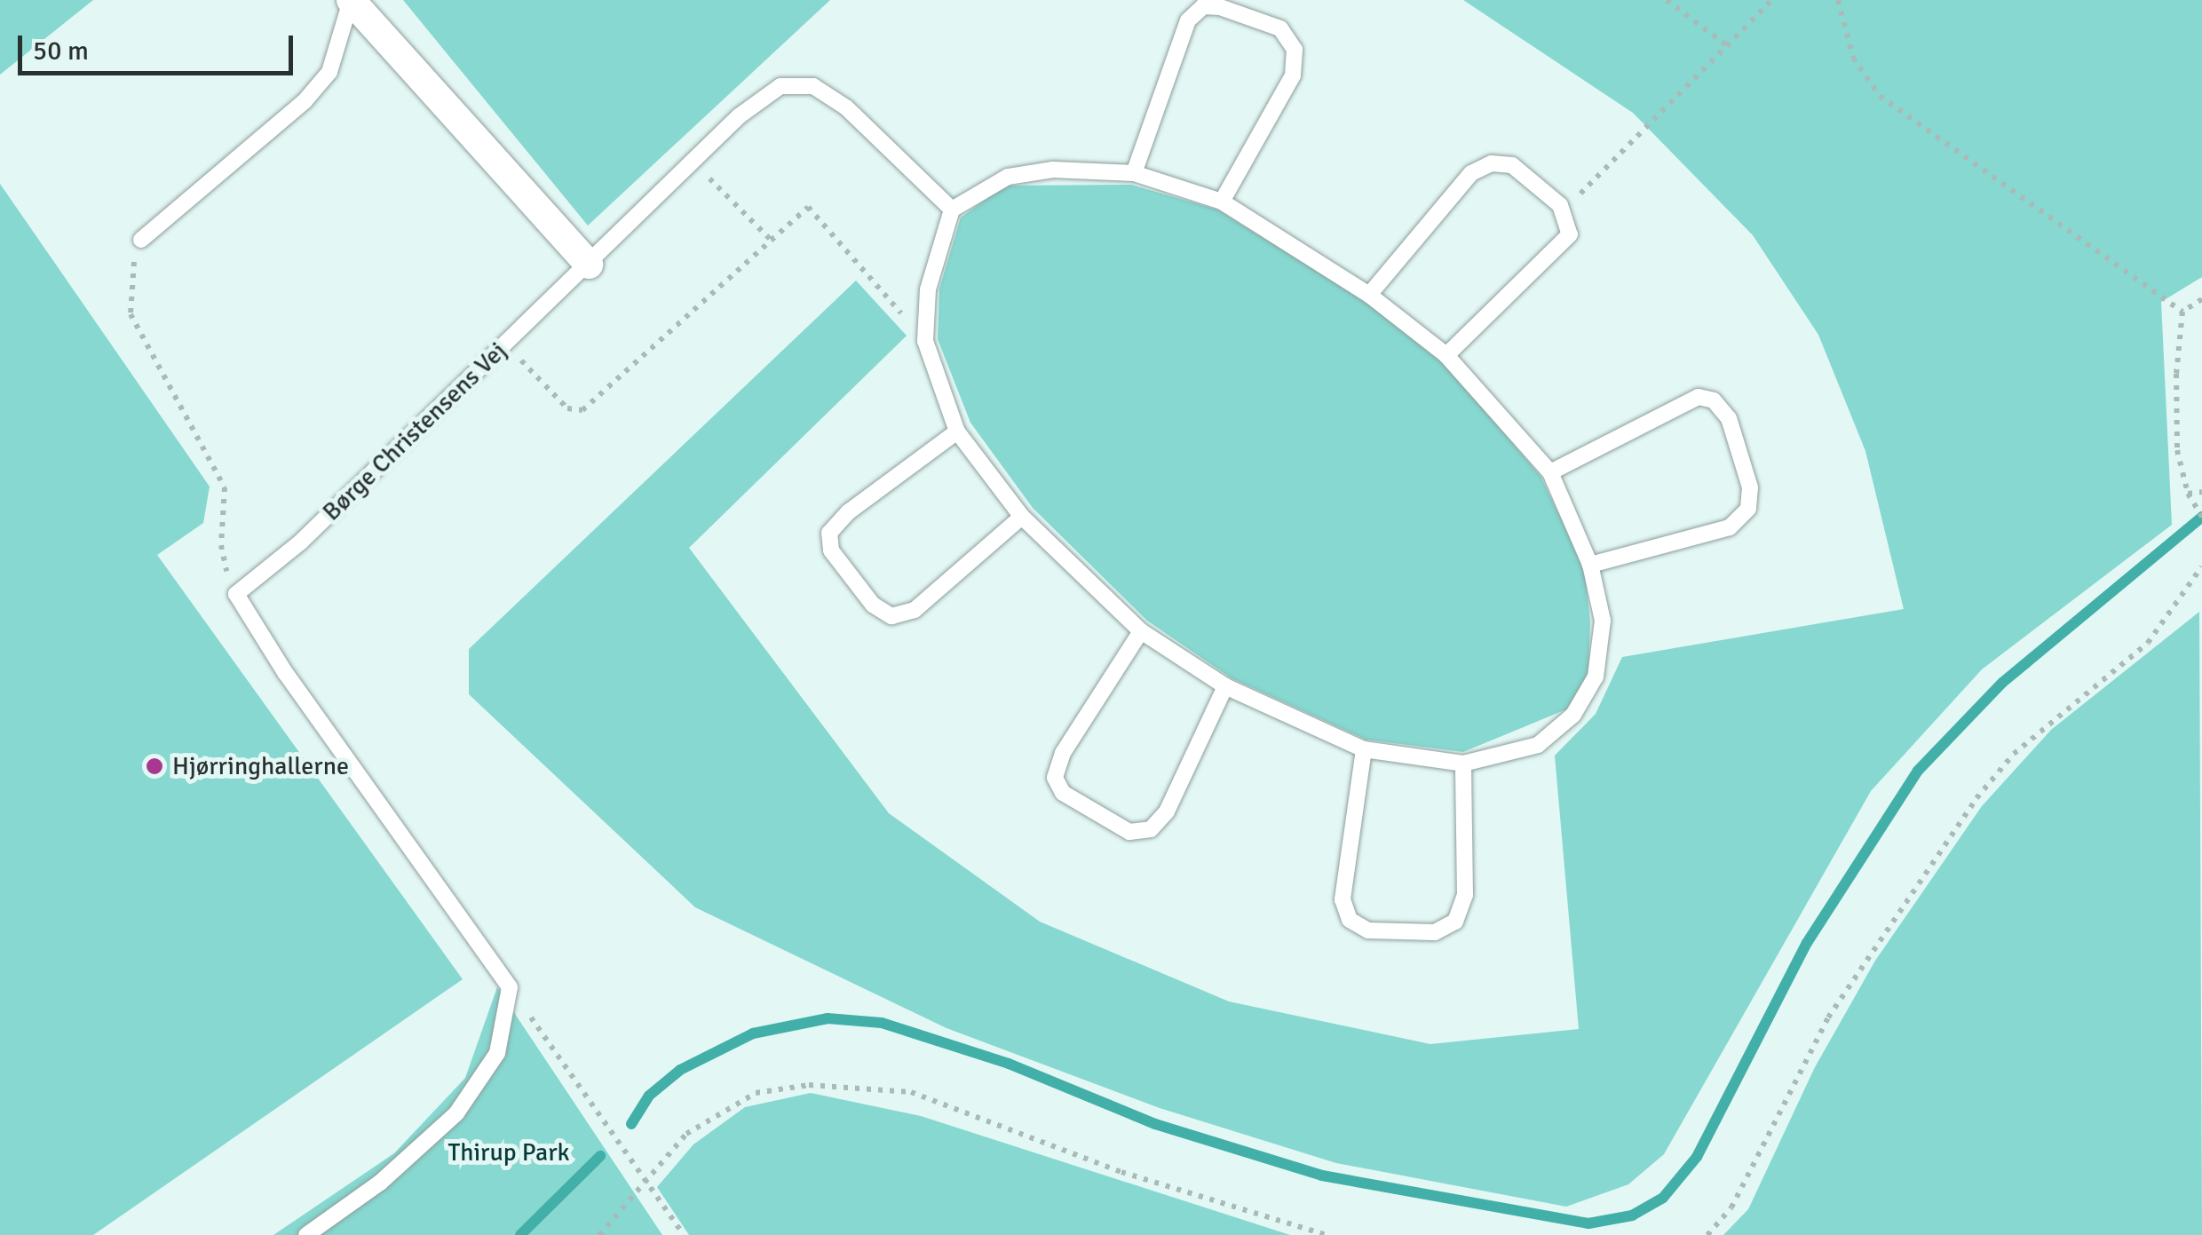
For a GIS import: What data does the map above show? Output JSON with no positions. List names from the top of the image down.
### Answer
{
  "streets": {
    "lane": ["Børge Christensens Vej"]
  },
  "parks": ["Thirup Park"],
  "places": ["Hjørringhallerne"],
  "scale_bar": "50 m"
}
